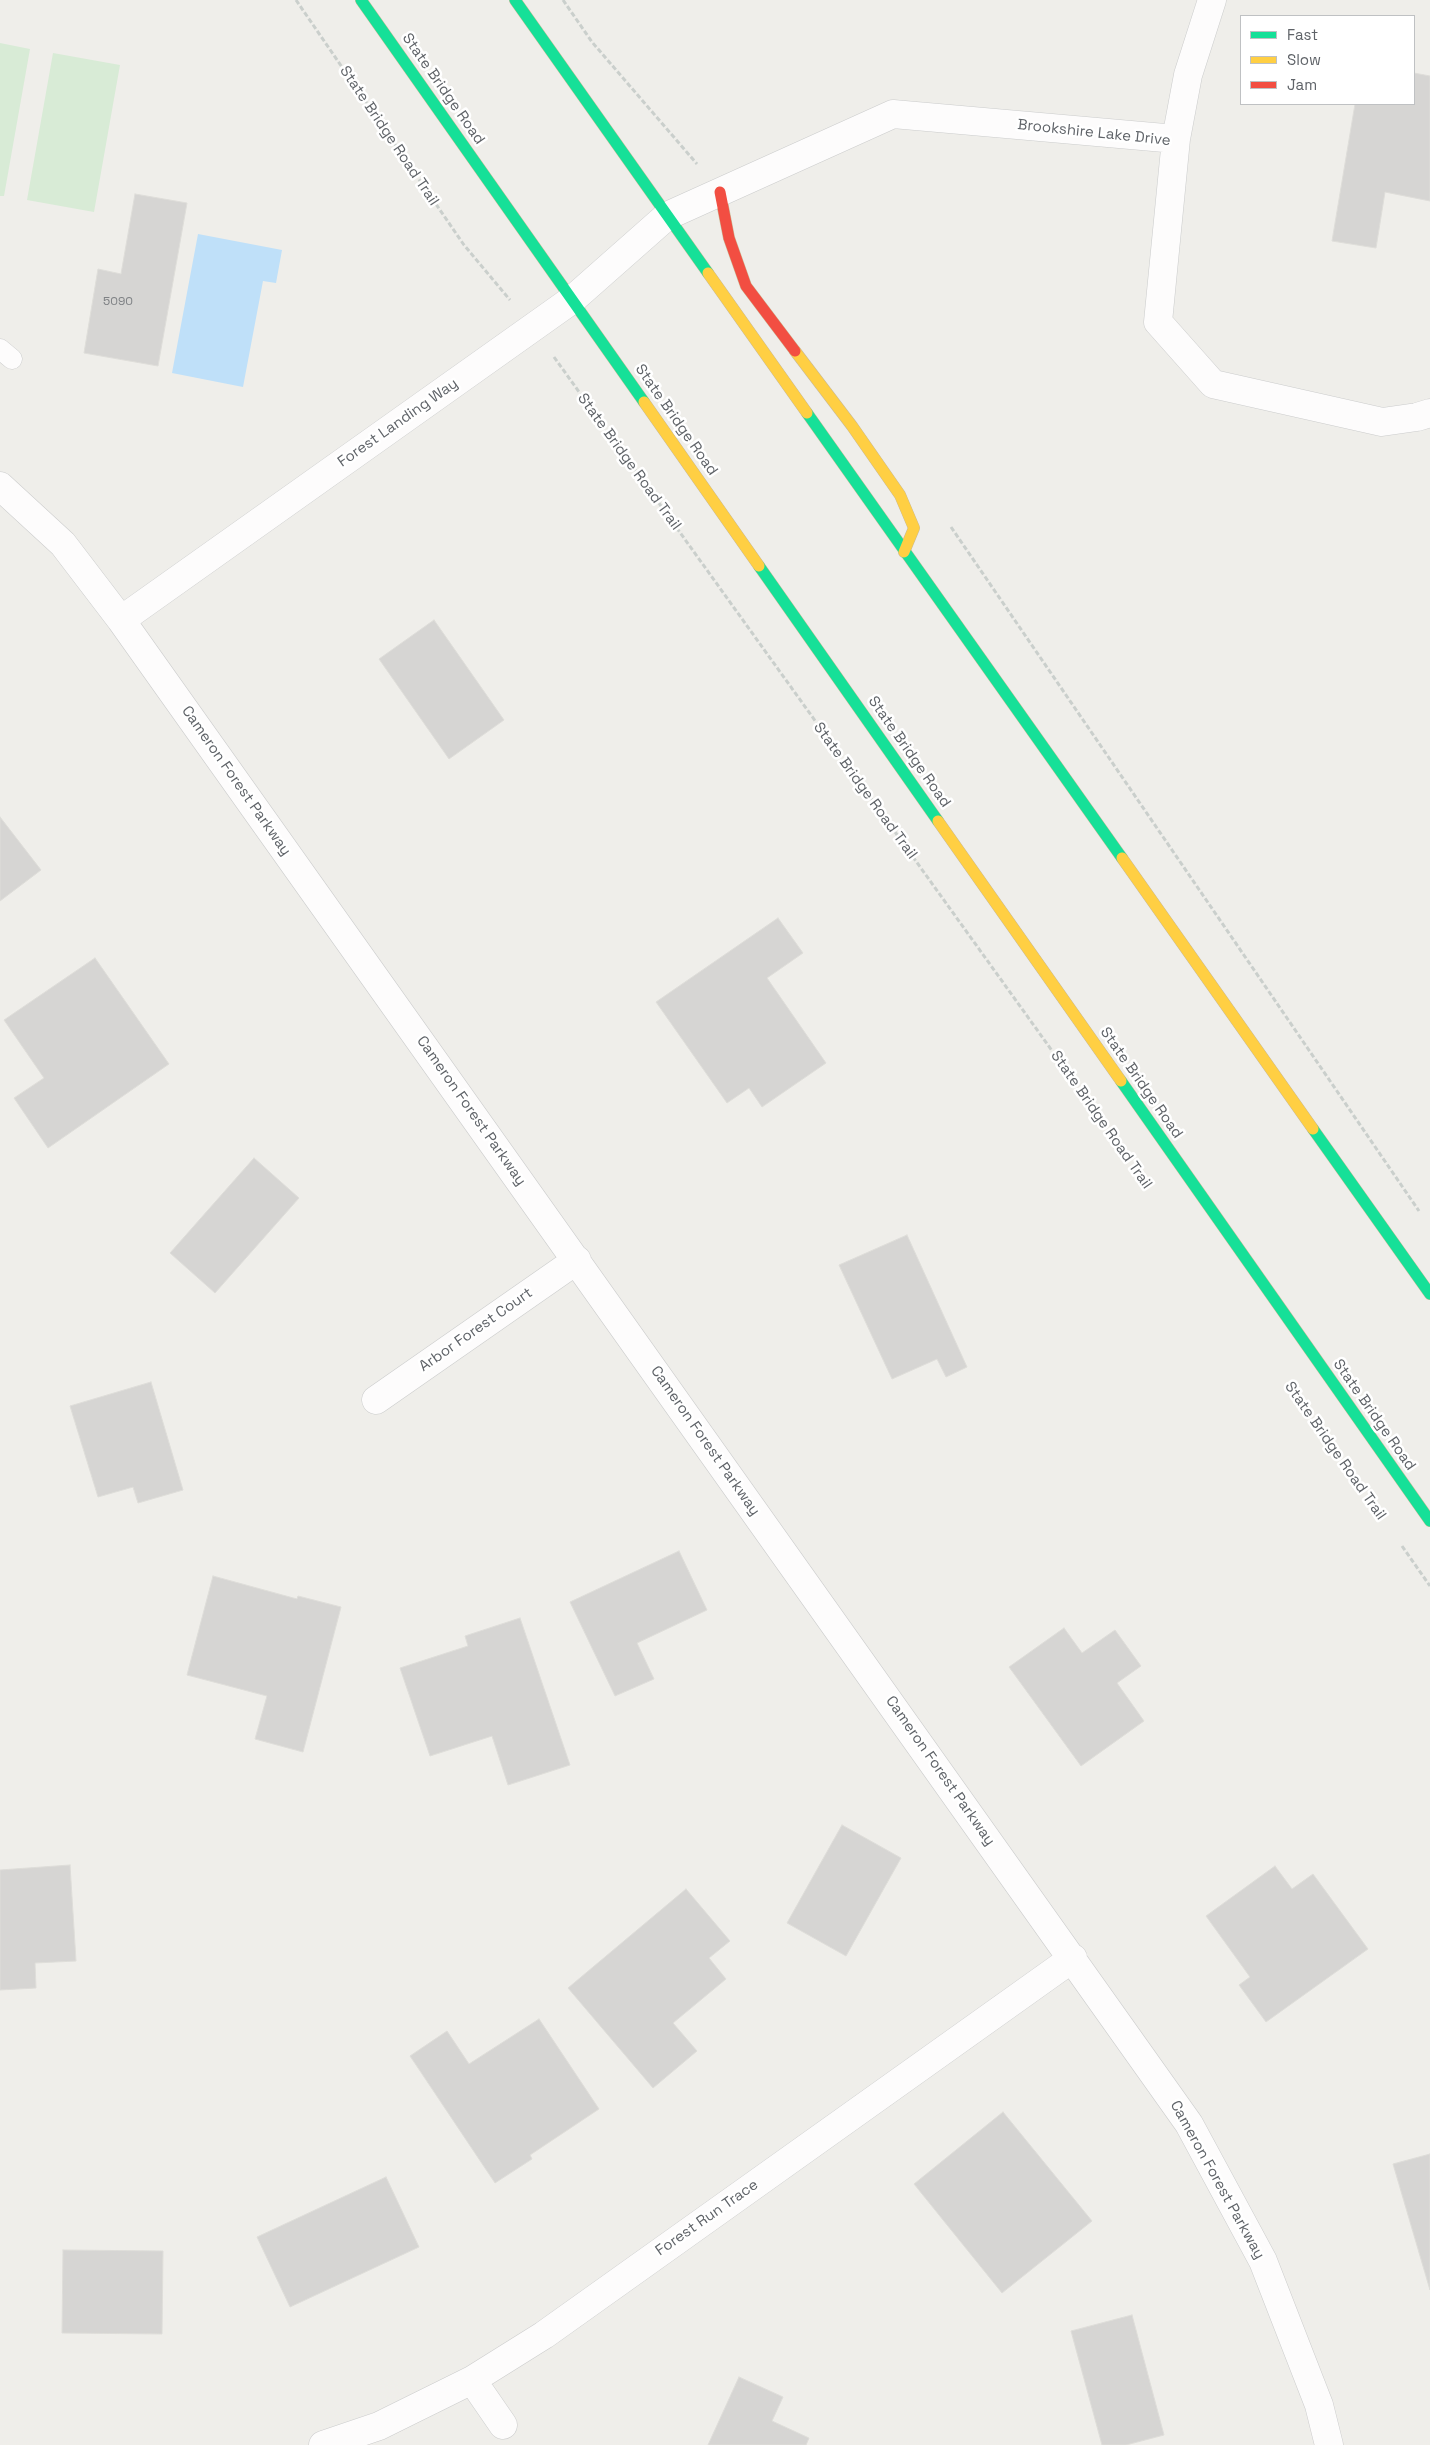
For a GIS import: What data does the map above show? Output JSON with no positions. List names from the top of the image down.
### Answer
{
  "streets": {
    "highway": ["State Bridge Road"],
    "street": [
      "Brookshire Lake Drive",
      "Forest Landing Way",
      "Cameron Forest Parkway",
      "Arbor Forest Court",
      "Forest Run Trace"
    ],
    "path": ["State Bridge Road Trail"]
  },
  "crossings": [
    ["State Bridge Road", "Forest Landing Way"],
    ["Brookshire Lake Drive", "Forest Landing Way"],
    ["State Bridge Road Trail", "Forest Landing Way"],
    ["Forest Landing Way", "Cameron Forest Parkway"],
    ["Cameron Forest Parkway", "Arbor Forest Court"],
    ["Cameron Forest Parkway", "Forest Run Trace"]
  ],
  "house_numbers": ["5090"],
  "legend": ["Fast", "Slow", "Jam"]
}
